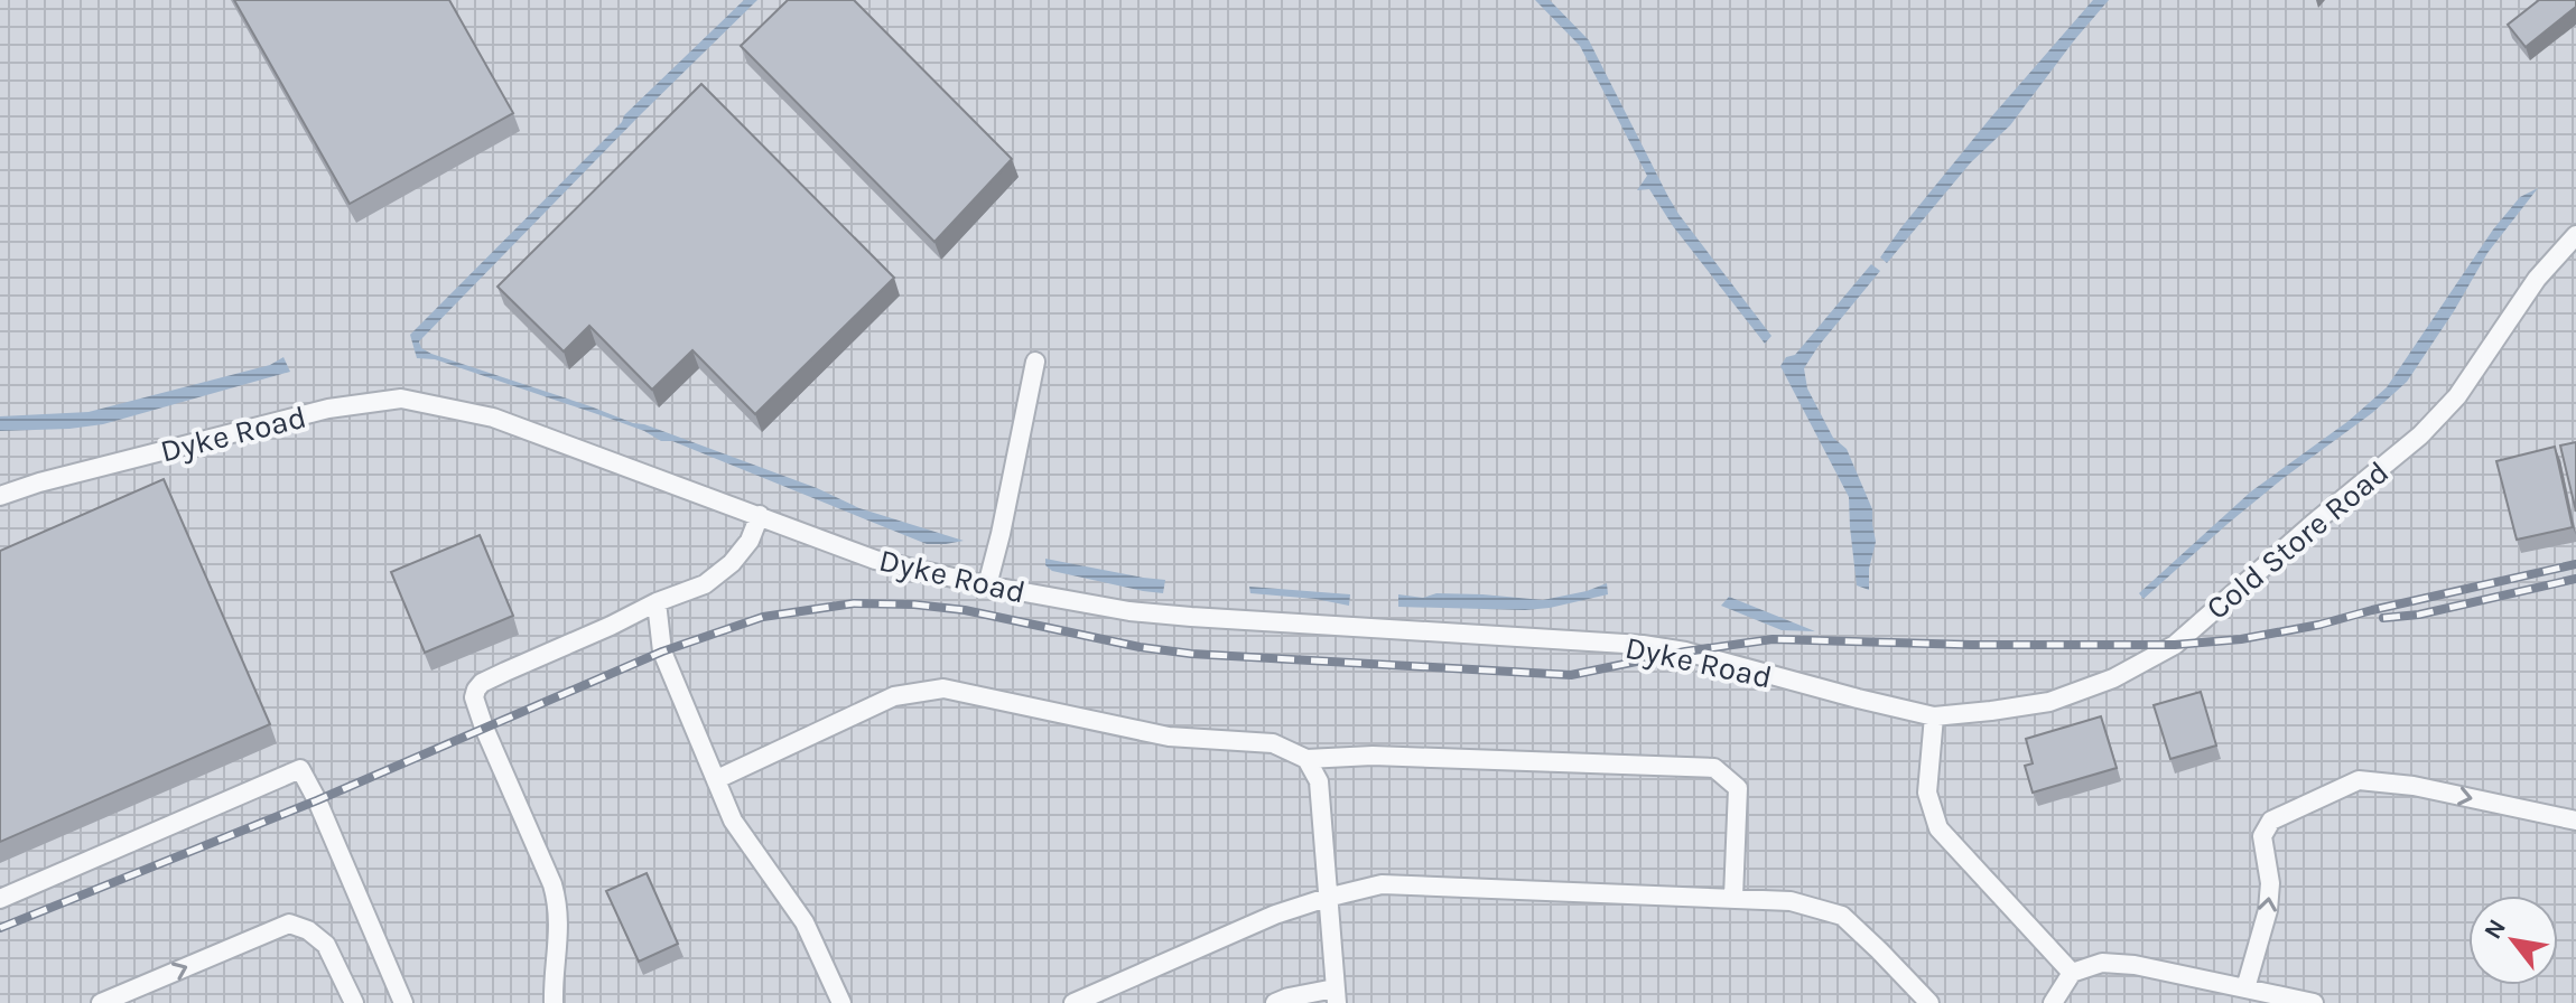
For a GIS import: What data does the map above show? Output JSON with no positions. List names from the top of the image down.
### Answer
{
  "streets": {
    "street": ["Dyke Road", "Cold Store Road"]
  },
  "crossings": [
    ["Dyke Road", "Cold Store Road"]
  ],
  "north": "top left"
}
